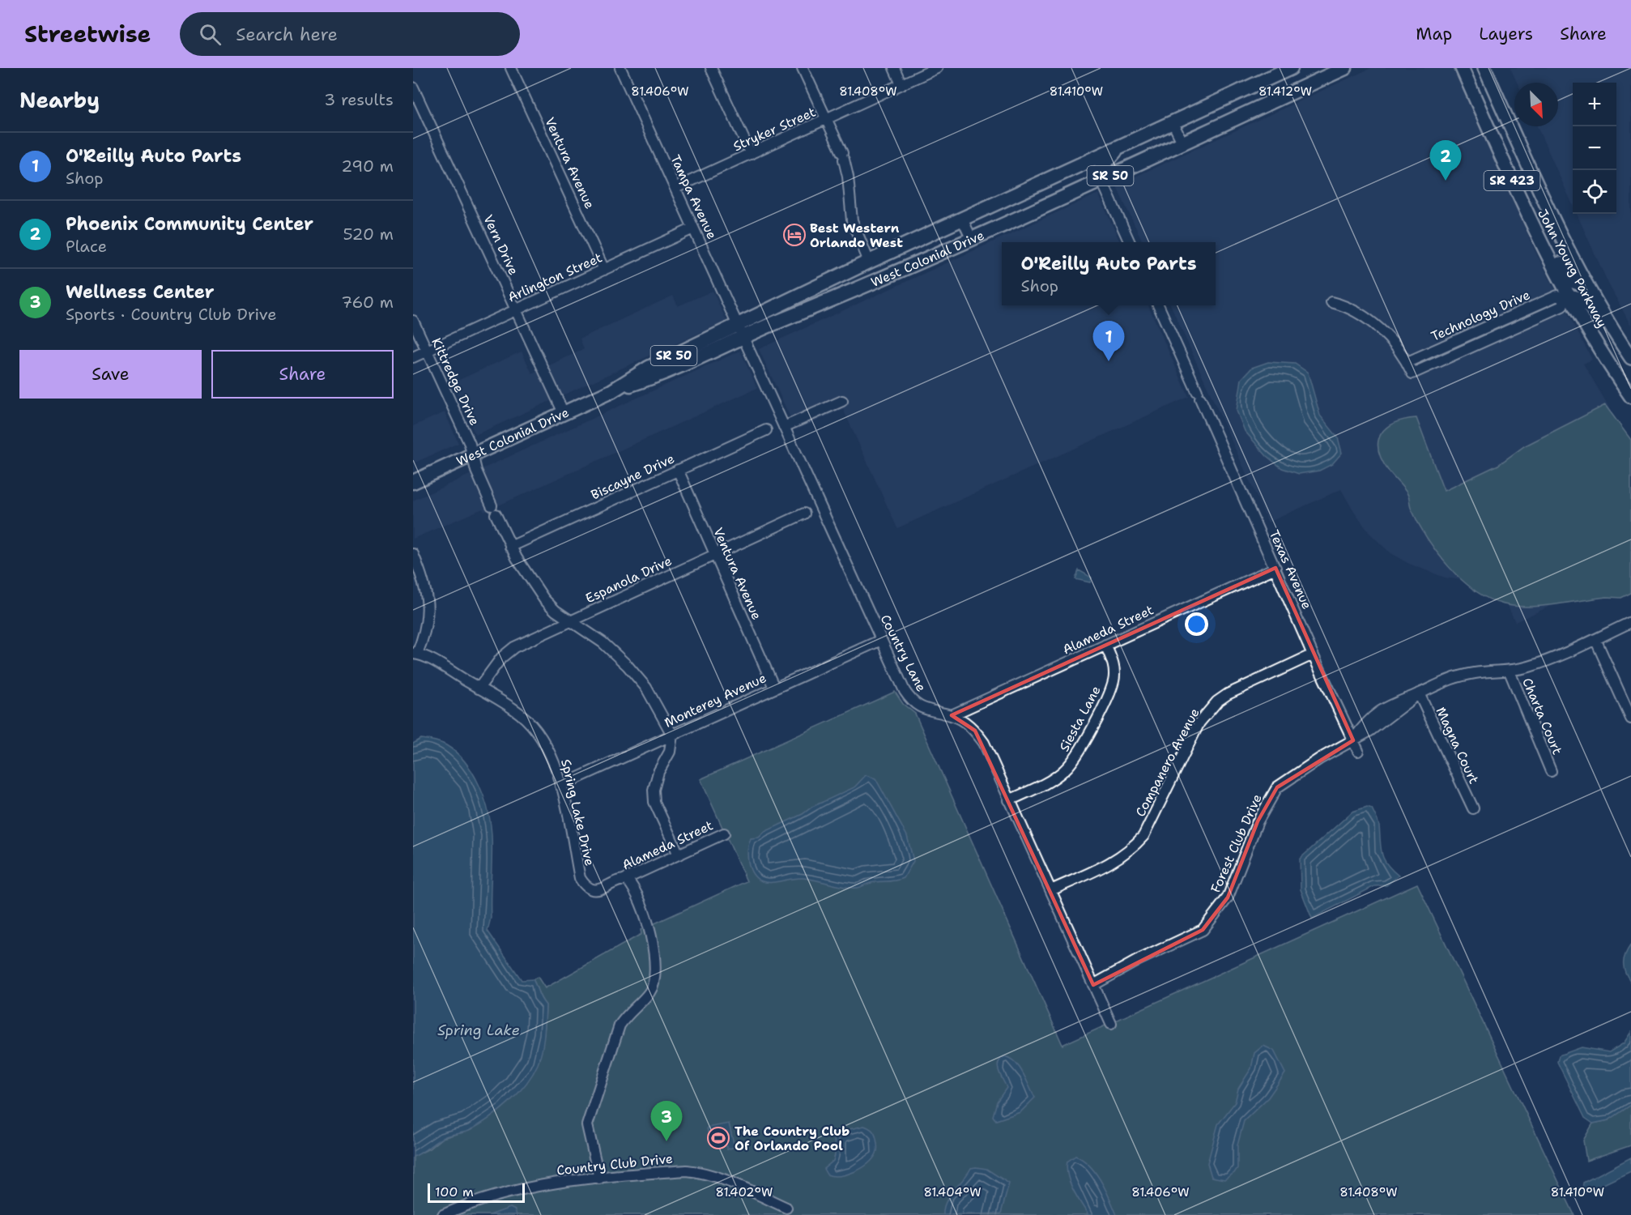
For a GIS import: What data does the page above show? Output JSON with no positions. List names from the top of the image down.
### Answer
{
  "streets": {
    "highway": ["SR 50", "West Colonial Drive"],
    "main road": ["SR 423", "John Young Parkway"],
    "street": [
      "Stryker Street",
      "Ventura Avenue",
      "Tampa Avenue",
      "Vern Drive",
      "Arlington Street",
      "Technology Drive",
      "Kittredge Drive",
      "Biscayne Drive",
      "Texas Avenue",
      "Espanola Drive",
      "Alameda Street",
      "Country Lane",
      "Monterey Avenue",
      "Charta Court",
      "Siesta Lane",
      "Magna Court",
      "Companero Avenue",
      "Spring Lake Drive",
      "Forest Club Drive",
      "Country Club Drive"
    ]
  },
  "crossings": [
    ["Stryker Street", "Tampa Avenue"],
    ["Ventura Avenue", "Arlington Street"],
    ["Ventura Avenue", "Biscayne Drive"],
    ["Ventura Avenue", "Espanola Drive"],
    ["Ventura Avenue", "Monterey Avenue"],
    ["Tampa Avenue", "West Colonial Drive"],
    ["Tampa Avenue", "Arlington Street"],
    ["Tampa Avenue", "Country Lane"],
    ["Vern Drive", "West Colonial Drive"],
    ["Vern Drive", "Arlington Street"],
    ["West Colonial Drive", "Kittredge Drive"],
    ["West Colonial Drive", "Country Lane"],
    ["John Young Parkway", "Technology Drive"],
    ["Arlington Street", "Kittredge Drive"],
    ["Kittredge Drive", "Biscayne Drive"],
    ["Kittredge Drive", "Espanola Drive"],
    ["Kittredge Drive", "Monterey Avenue"],
    ["Texas Avenue", "Alameda Street"],
    ["Texas Avenue", "Companero Avenue"],
    ["Texas Avenue", "Forest Club Drive"],
    ["Espanola Drive", "Spring Lake Drive"],
    ["Alameda Street", "Country Lane"],
    ["Alameda Street", "Siesta Lane"],
    ["Alameda Street", "Spring Lake Drive"],
    ["Country Lane", "Monterey Avenue"],
    ["Country Lane", "Siesta Lane"],
    ["Country Lane", "Companero Avenue"],
    ["Country Lane", "Forest Club Drive"],
    ["Monterey Avenue", "Spring Lake Drive"],
    ["Charta Court", "Forest Club Drive"],
    ["Magna Court", "Forest Club Drive"]
  ],
  "water": ["Spring Lake"],
  "places": {
    "hotel": ["Best Western Orlando West"],
    "sports": ["The Country Club Of Orlando Pool"]
  },
  "scale_bar": "100 m",
  "north": "bottom right",
  "page": {
    "header": "Streetwise",
    "search": "Search here",
    "nav": ["Map", "Layers", "Share"],
    "heading": ["Nearby", "3 results"],
    "map_buttons": ["+", "−"],
    "list": [
      {
        "mark": "1",
        "name": "O'Reilly Auto Parts",
        "note": "Shop",
        "value": "290 m"
      },
      {
        "mark": "2",
        "name": "Phoenix Community Center",
        "note": "Place",
        "value": "520 m"
      },
      {
        "mark": "3",
        "name": "Wellness Center",
        "note": "Sports · Country Club Drive",
        "value": "760 m"
      }
    ],
    "pins": ["2", "1", "3"],
    "popup": ["O'Reilly Auto Parts", "Shop"],
    "buttons": ["Save", "Share"],
    "scale": "100 m"
  },
  "coordinates": [
    "81.406°W",
    "81.408°W",
    "81.410°W",
    "81.412°W",
    "81.402°W",
    "81.404°W"
  ]
}
